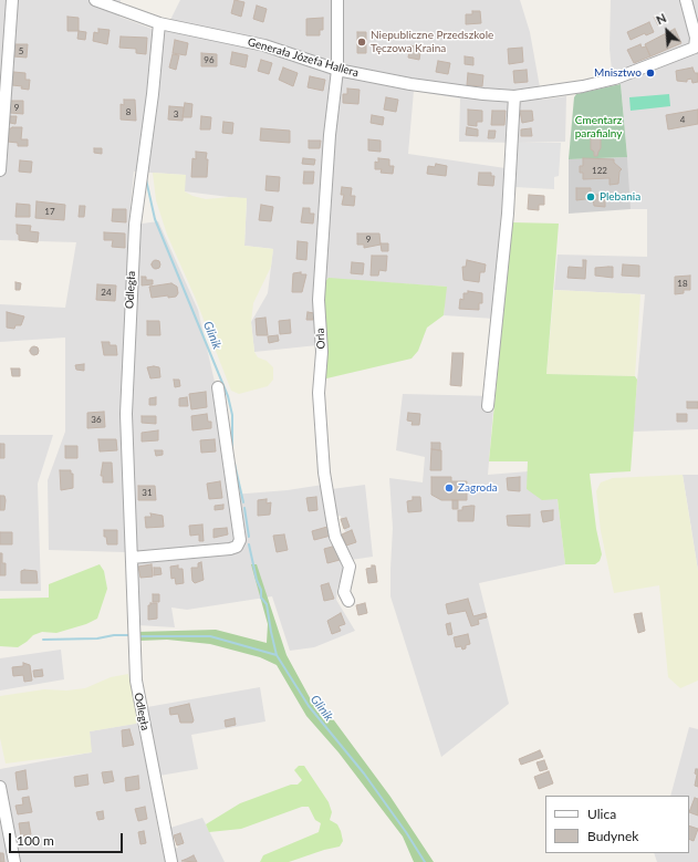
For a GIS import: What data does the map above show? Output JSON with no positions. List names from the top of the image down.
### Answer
{
  "streets": {
    "street": ["Generała Józefa Hallera", "Odległa", "Orla"]
  },
  "crossings": [
    ["Generała Józefa Hallera", "Odległa"],
    ["Generała Józefa Hallera", "Orla"]
  ],
  "water": ["Glinik"],
  "parks": ["Cmentarz parafialny"],
  "places": [
    "Niepubliczne Przedszkole Tęczowa Kraina",
    "Mnisztwo",
    "Plebania",
    "Zagroda"
  ],
  "house_numbers": [
    "5",
    "96",
    "9",
    "8",
    "3",
    "4",
    "122",
    "17",
    "9",
    "18",
    "24",
    "36",
    "31"
  ],
  "legend": ["Ulica", "Budynek"],
  "scale_bar": "100 m",
  "north": "top left"
}
